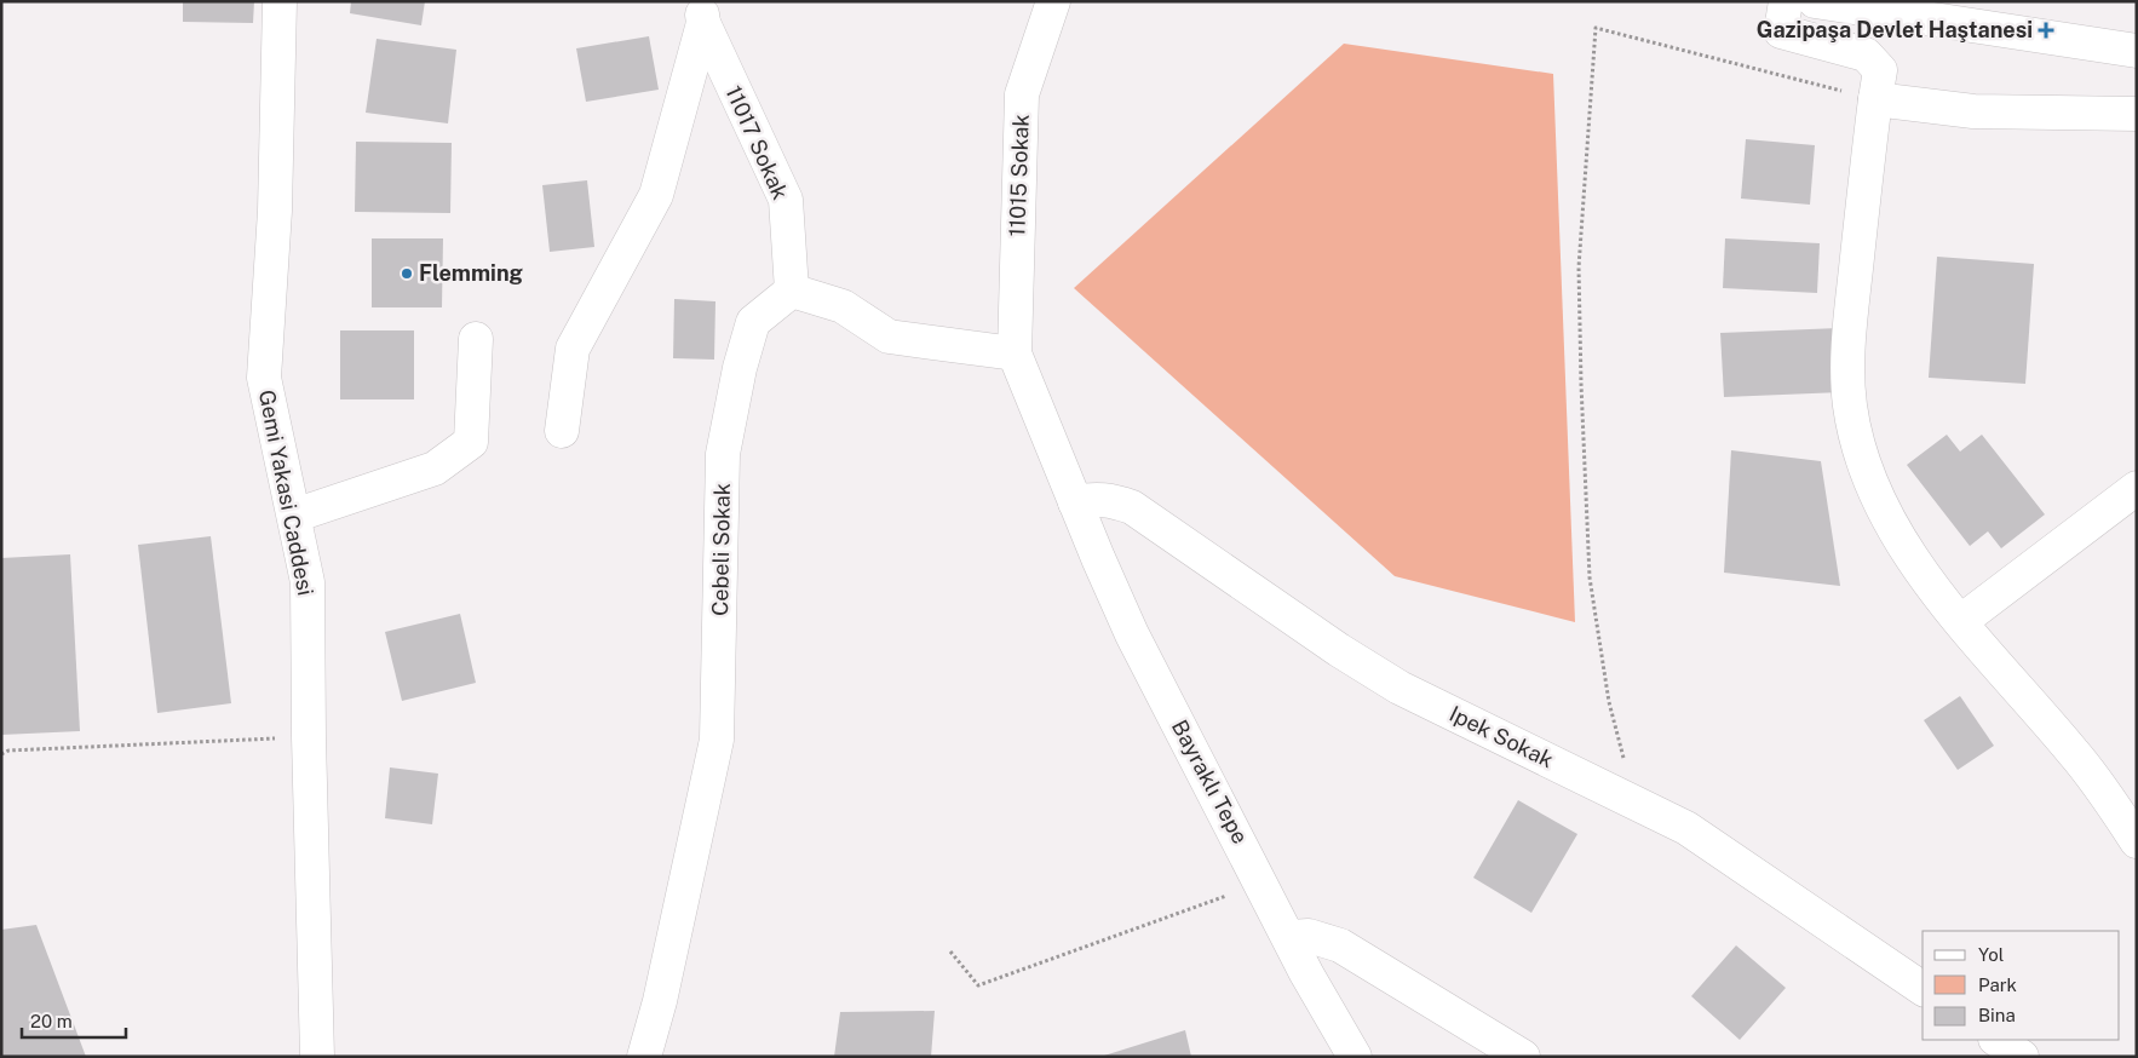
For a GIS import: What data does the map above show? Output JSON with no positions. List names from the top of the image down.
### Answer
{
  "streets": {
    "street": [
      "11017 Sokak",
      "11015 Sokak",
      "Gemi Yakasi Caddesi",
      "Cebeli Sokak",
      "Ipek Sokak",
      "Bayraklı Tepe"
    ]
  },
  "crossings": [
    ["11017 Sokak", "Cebeli Sokak"],
    ["11015 Sokak", "Bayraklı Tepe"],
    ["Ipek Sokak", "Bayraklı Tepe"]
  ],
  "places": {
    "health": ["Gazipaşa Devlet Haştanesi"],
    "other": ["Flemming"]
  },
  "legend": ["Yol", "Park", "Bina"],
  "scale_bar": "20 m"
}
